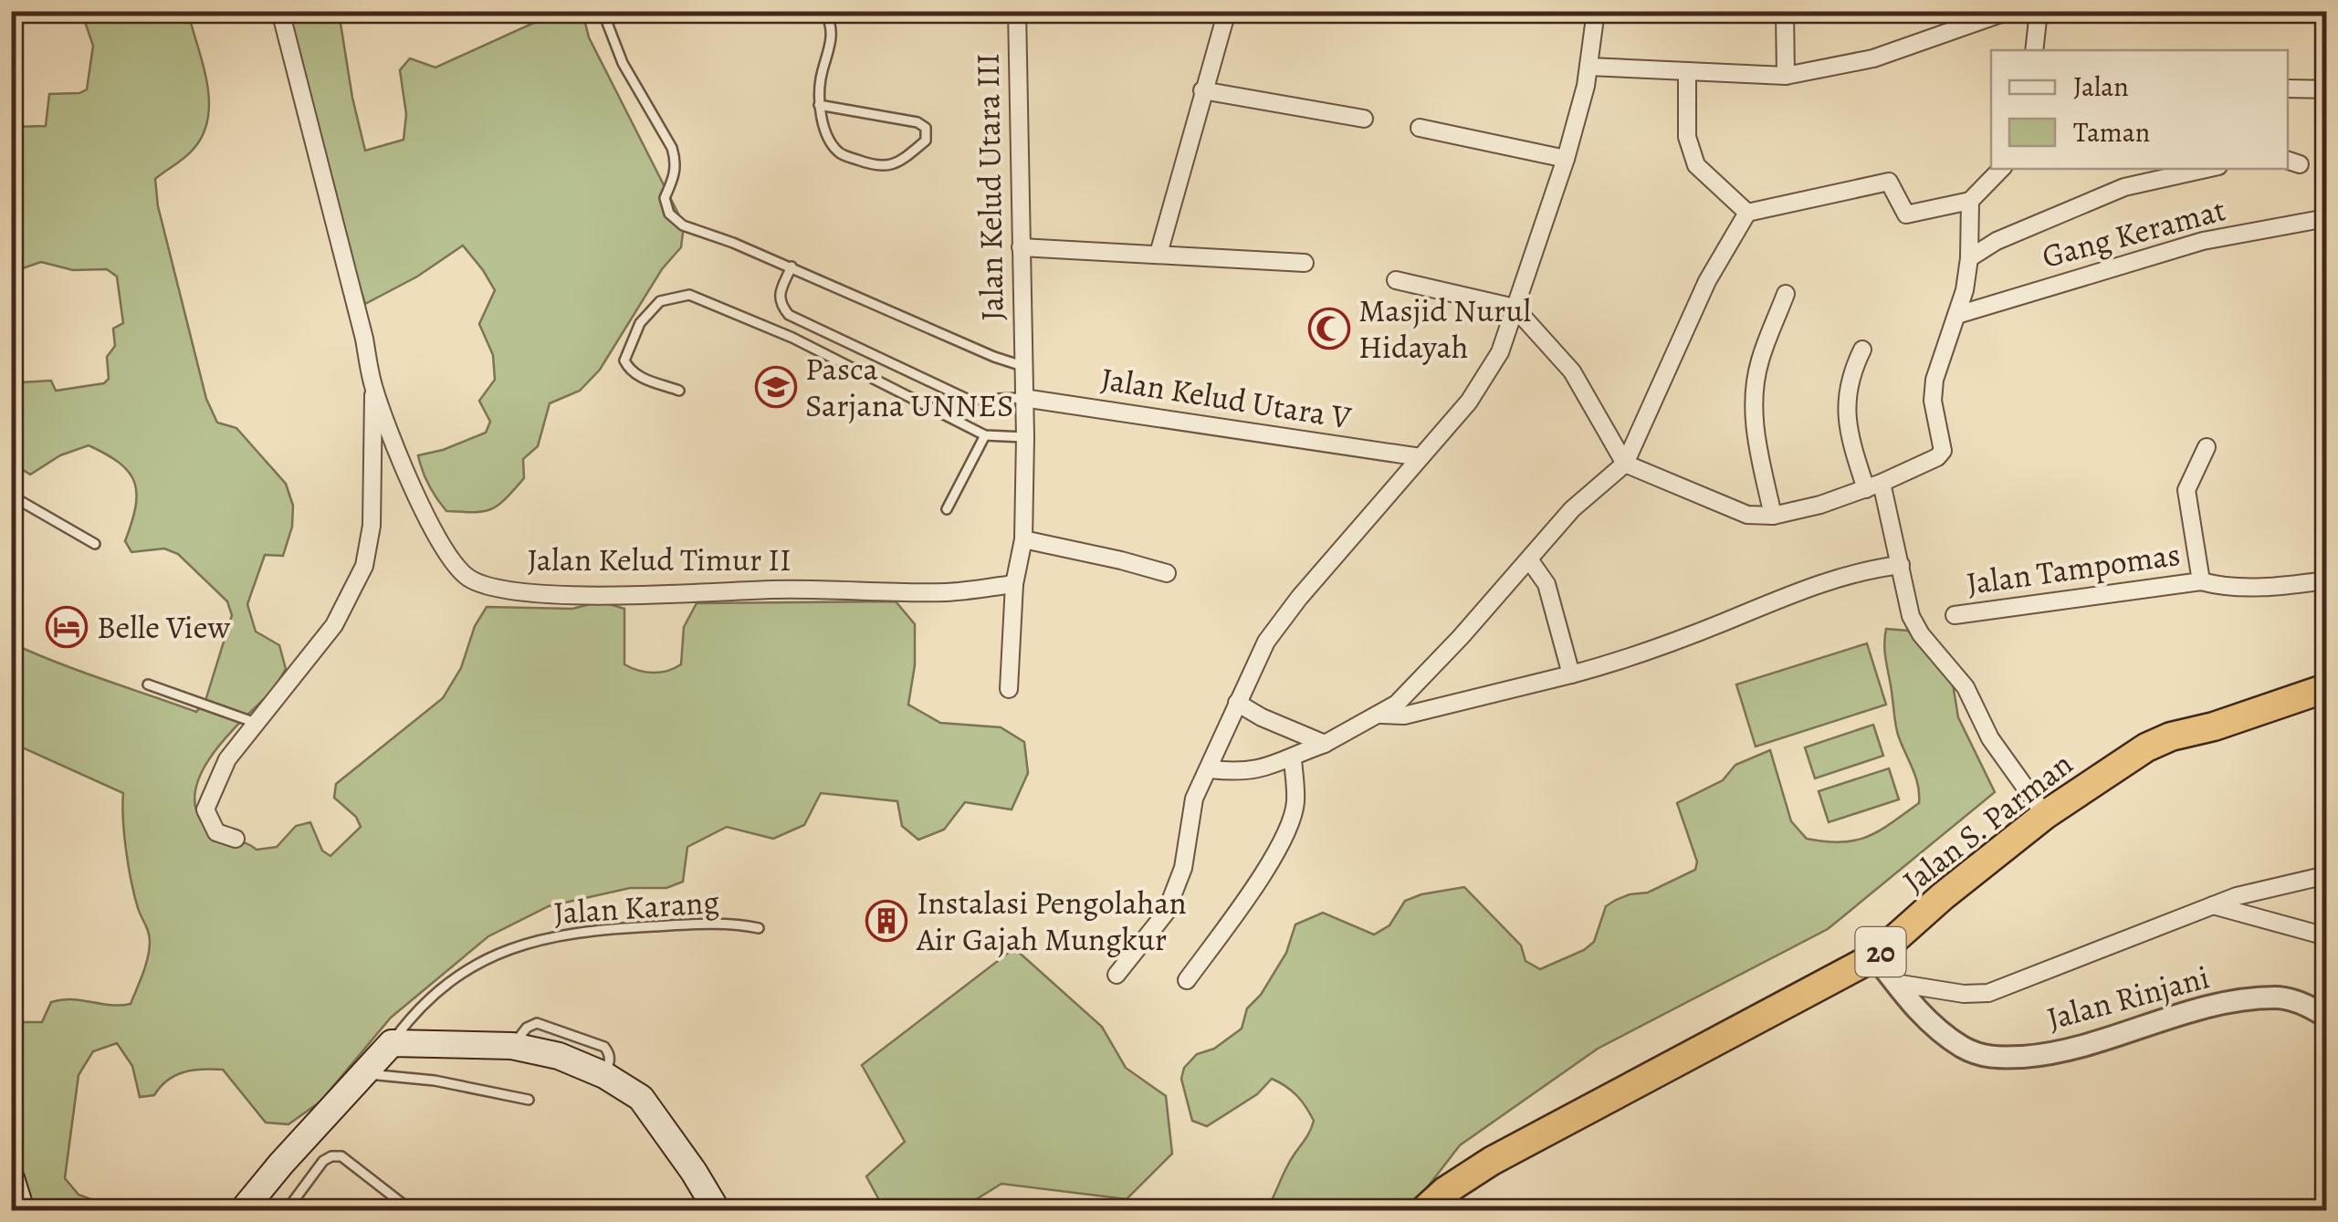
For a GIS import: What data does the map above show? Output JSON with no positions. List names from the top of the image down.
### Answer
{
  "streets": {
    "highway": ["Jalan S. Parman", "20"],
    "street": [
      "Jalan Kelud Utara III",
      "Gang Keramat",
      "Jalan Kelud Utara V",
      "Jalan Kelud Timur II",
      "Jalan Tampomas",
      "Jalan Rinjani"
    ],
    "lane": ["Jalan Karang"]
  },
  "crossings": [
    ["Jalan Kelud Utara III", "Jalan Kelud Utara V"],
    ["Jalan Kelud Utara III", "Jalan Kelud Timur II"],
    ["Jalan S. Parman", "Jalan Rinjani"]
  ],
  "places": {
    "mosque": ["Masjid Nurul Hidayah"],
    "school or university": ["Pasca Sarjana UNNES"],
    "hotel": ["Belle View"],
    "building": ["Instalasi Pengolahan Air Gajah Mungkur"]
  },
  "legend": ["Jalan", "Taman"]
}
